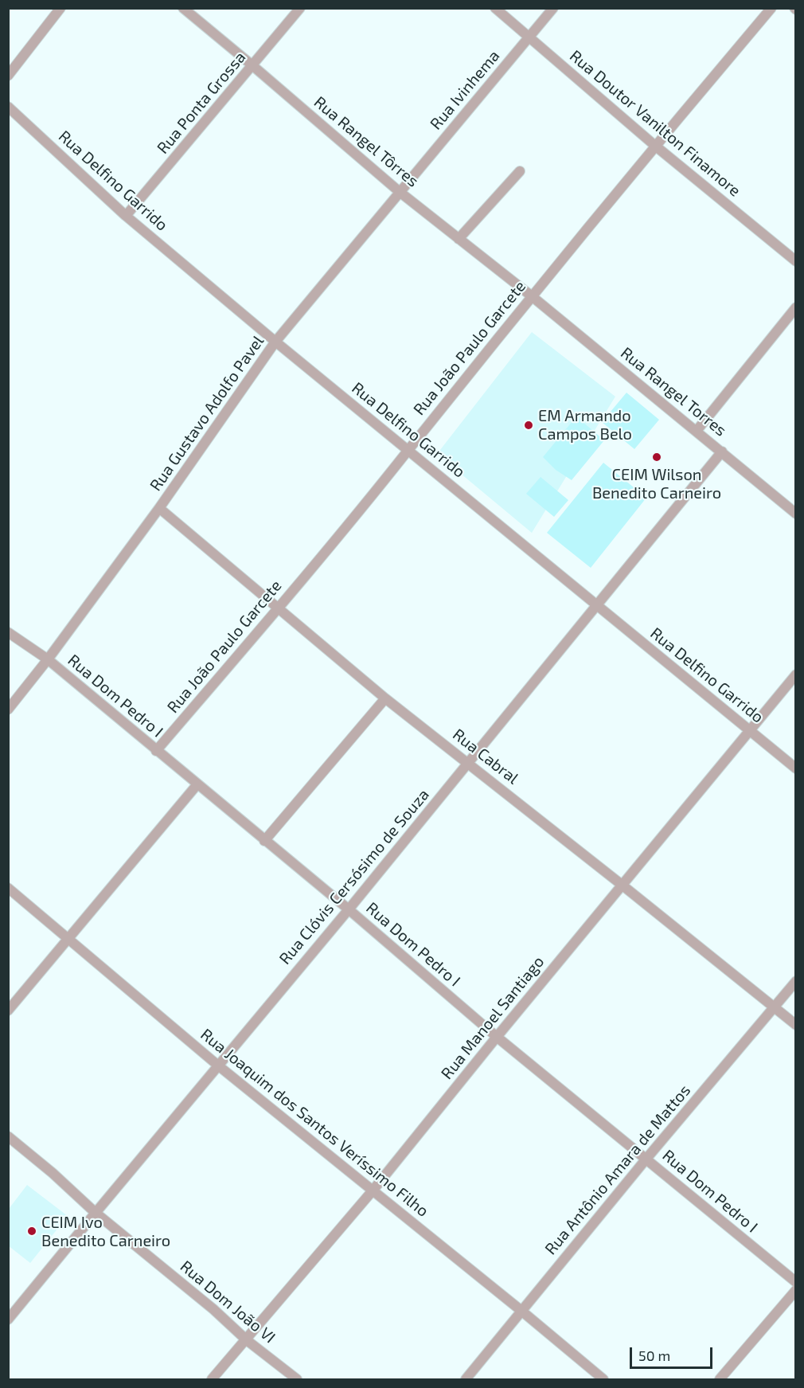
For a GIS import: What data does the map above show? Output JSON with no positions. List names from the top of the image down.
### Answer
{
  "streets": {
    "street": [
      "Rua Ivinhema",
      "Rua Ponta Grossa",
      "Rua Doutor Vanilton Finamore",
      "Rua Rangel Tôrres",
      "Rua Delfino Garrido",
      "Rua João Paulo Garcete",
      "Rua Rangel Torres",
      "Rua Gustavo Adolfo Pavel",
      "Rua Dom Pedro I",
      "Rua Cabral",
      "Rua Clóvis Cersósimo de Souza",
      "Rua Manoel Santiago",
      "Rua Joaquim dos Santos Veríssimo Filho",
      "Rua Antônio Amara de Mattos",
      "Rua Dom João VI"
    ]
  },
  "crossings": [
    ["Rua Ivinhema", "Rua Doutor Vanilton Finamore"],
    ["Rua Ivinhema", "Rua Rangel Tôrres"],
    ["Rua Ivinhema", "Rua Gustavo Adolfo Pavel"],
    ["Rua Ponta Grossa", "Rua Rangel Tôrres"],
    ["Rua Ponta Grossa", "Rua Delfino Garrido"],
    ["Rua Doutor Vanilton Finamore", "Rua João Paulo Garcete"],
    ["Rua Rangel Tôrres", "Rua João Paulo Garcete"],
    ["Rua Rangel Tôrres", "Rua Rangel Torres"],
    ["Rua Rangel Tôrres", "Rua Gustavo Adolfo Pavel"],
    ["Rua Delfino Garrido", "Rua João Paulo Garcete"],
    ["Rua Delfino Garrido", "Rua Gustavo Adolfo Pavel"],
    ["Rua Delfino Garrido", "Rua Clóvis Cersósimo de Souza"],
    ["Rua Delfino Garrido", "Rua Manoel Santiago"],
    ["Rua João Paulo Garcete", "Rua Rangel Torres"],
    ["Rua João Paulo Garcete", "Rua Dom Pedro I"],
    ["Rua João Paulo Garcete", "Rua Cabral"],
    ["Rua Rangel Torres", "Rua Clóvis Cersósimo de Souza"],
    ["Rua Gustavo Adolfo Pavel", "Rua Dom Pedro I"],
    ["Rua Gustavo Adolfo Pavel", "Rua Cabral"],
    ["Rua Dom Pedro I", "Rua Clóvis Cersósimo de Souza"],
    ["Rua Dom Pedro I", "Rua Manoel Santiago"],
    ["Rua Dom Pedro I", "Rua Antônio Amara de Mattos"],
    ["Rua Cabral", "Rua Clóvis Cersósimo de Souza"],
    ["Rua Cabral", "Rua Manoel Santiago"],
    ["Rua Cabral", "Rua Antônio Amara de Mattos"],
    ["Rua Clóvis Cersósimo de Souza", "Rua Joaquim dos Santos Veríssimo Filho"],
    ["Rua Clóvis Cersósimo de Souza", "Rua Dom João VI"],
    ["Rua Manoel Santiago", "Rua Joaquim dos Santos Veríssimo Filho"],
    ["Rua Manoel Santiago", "Rua Dom João VI"],
    ["Rua Joaquim dos Santos Veríssimo Filho", "Rua Antônio Amara de Mattos"]
  ],
  "places": ["EM Armando Campos Belo", "CEIM Wilson Benedito Carneiro", "CEIM Ivo Benedito Carneiro"],
  "scale_bar": "50 m"
}
